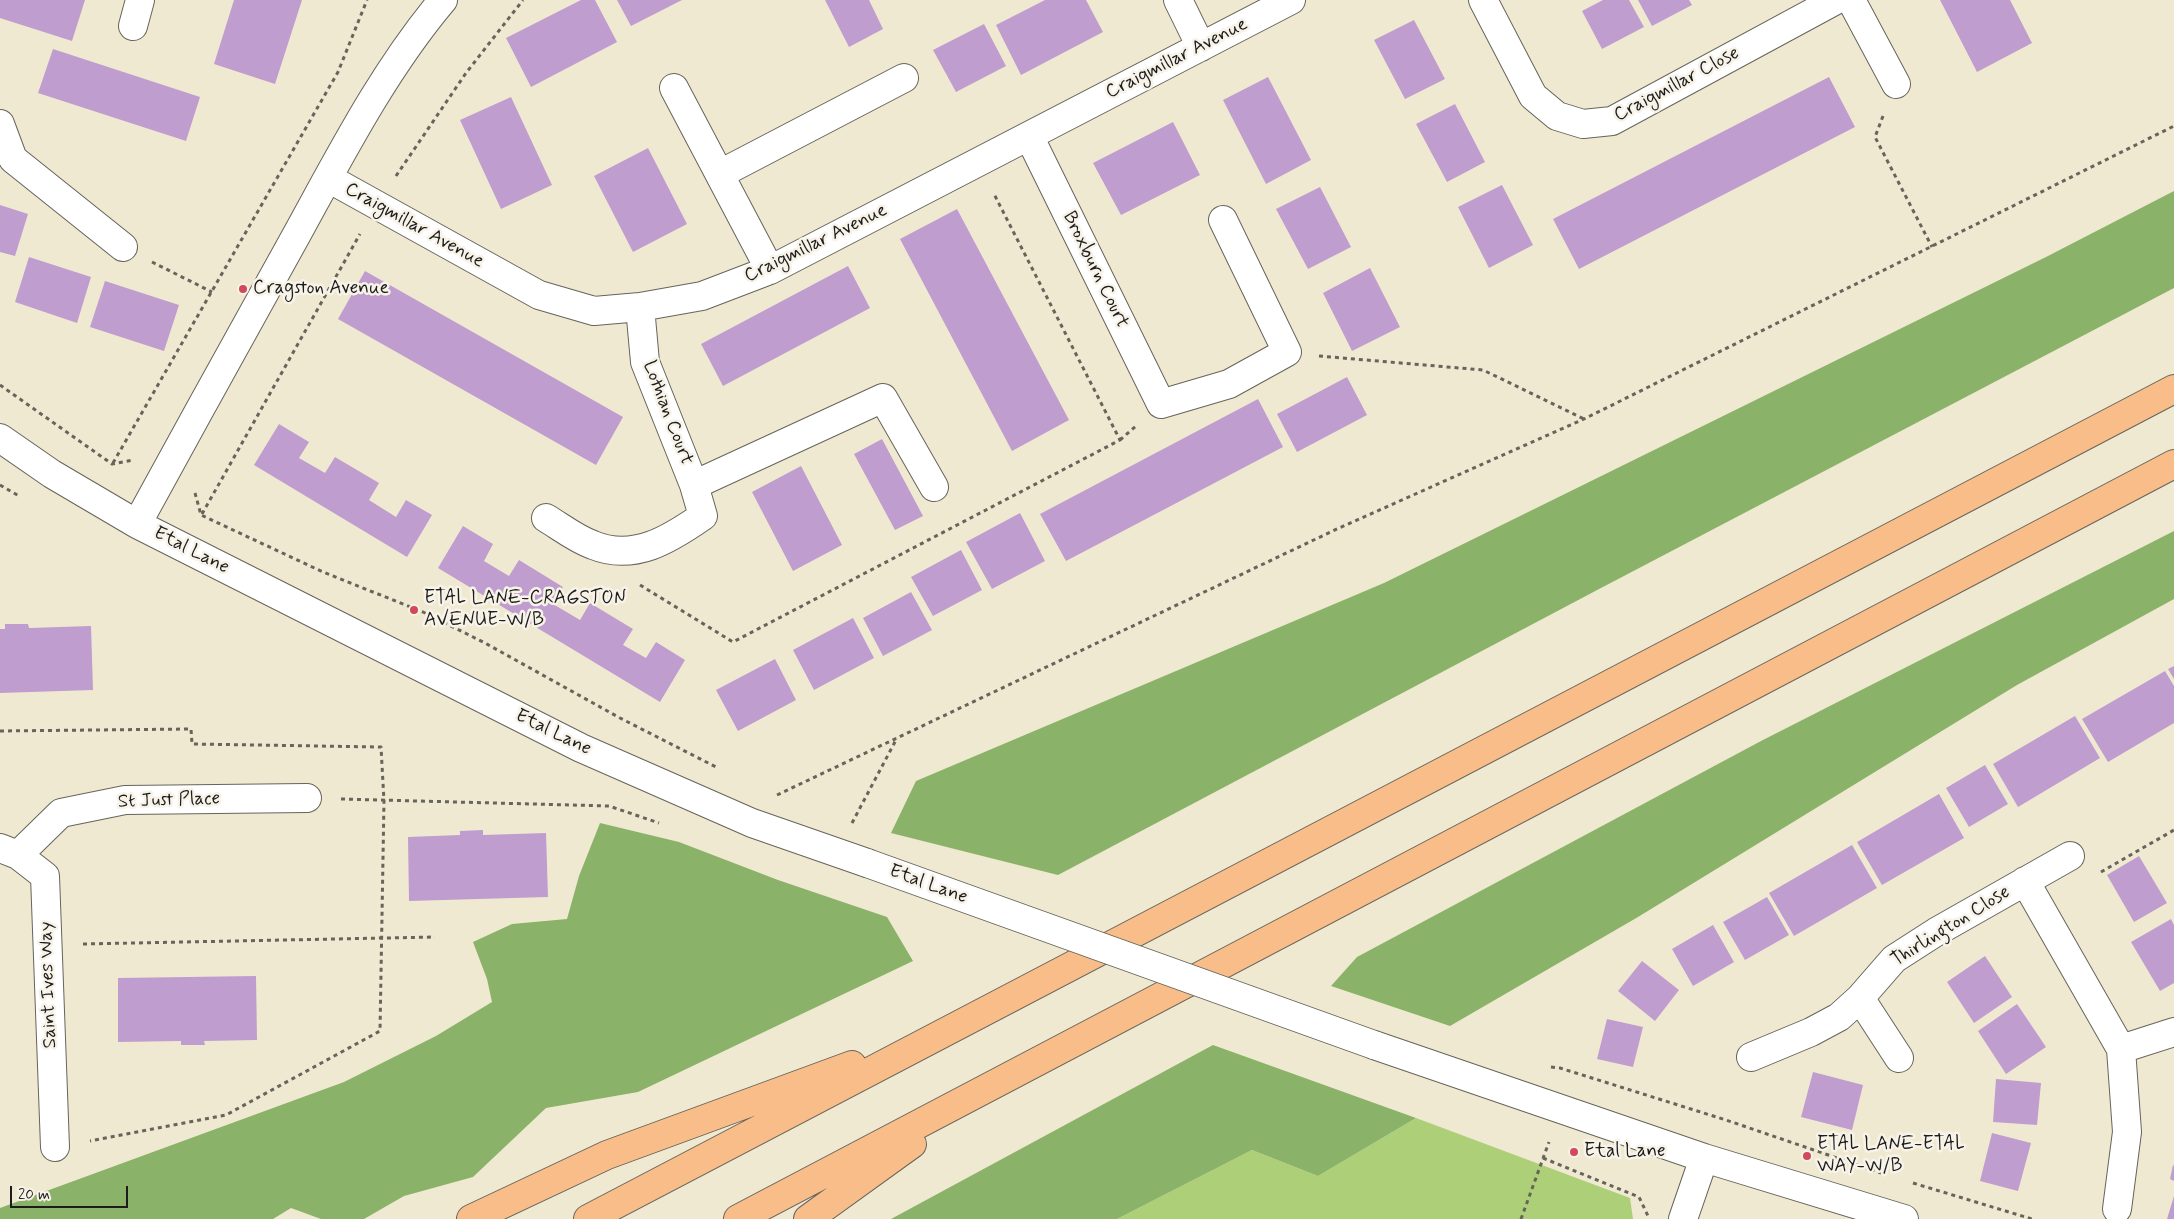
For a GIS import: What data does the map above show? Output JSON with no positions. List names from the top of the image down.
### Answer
{
  "streets": {
    "street": [
      "Craigmillar Avenue",
      "Craigmillar Close",
      "Broxburn Court",
      "Lothian Court",
      "Etal Lane",
      "St Just Place",
      "Thirlington Close",
      "Saint Ives Way"
    ]
  },
  "crossings": [
    ["Craigmillar Avenue", "Broxburn Court"],
    ["Craigmillar Avenue", "Lothian Court"],
    ["St Just Place", "Saint Ives Way"]
  ],
  "places": [
    "Cragston Avenue",
    "ETAL LANE-CRAGSTON AVENUE-W/B",
    "Etal Lane",
    "ETAL LANE-ETAL WAY-W/B"
  ],
  "scale_bar": "20 m"
}
